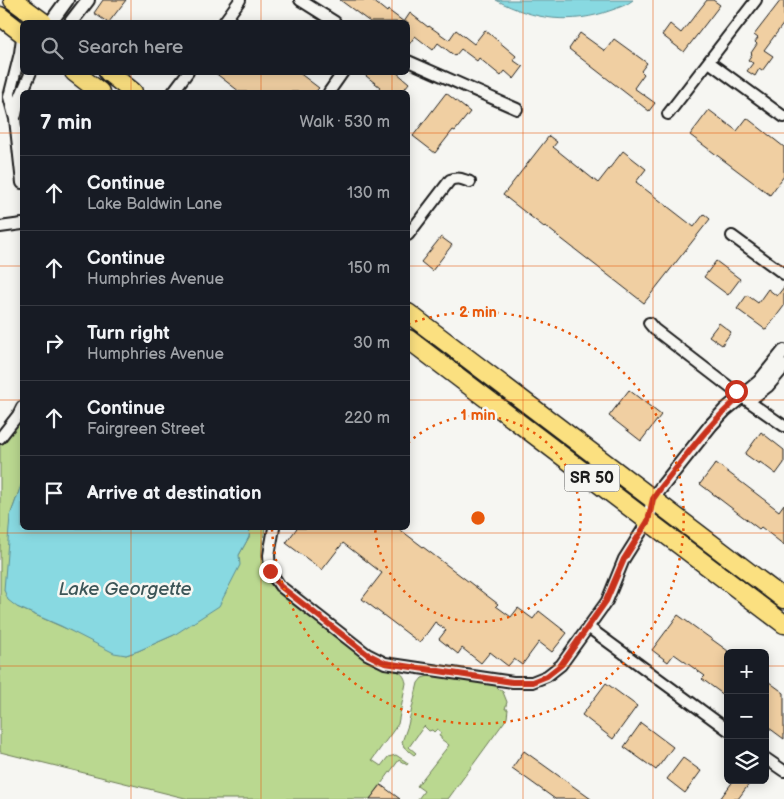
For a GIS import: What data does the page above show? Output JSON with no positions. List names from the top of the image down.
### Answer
{
  "streets": {
    "highway": ["SR 50"]
  },
  "water": ["Lake Georgette"],
  "page": {
    "search": "Search here",
    "heading": ["7 min", "Walk · 530 m"],
    "list": [
      ["Continue", "Lake Baldwin Lane", "130 m"],
      ["Continue", "Humphries Avenue", "150 m"],
      ["Turn right", "Humphries Avenue", "30 m"],
      ["Continue", "Fairgreen Street", "220 m"],
      "Arrive at destination"
    ],
    "map_buttons": ["+", "−"]
  },
  "rings": ["2 min", "1 min"]
}
